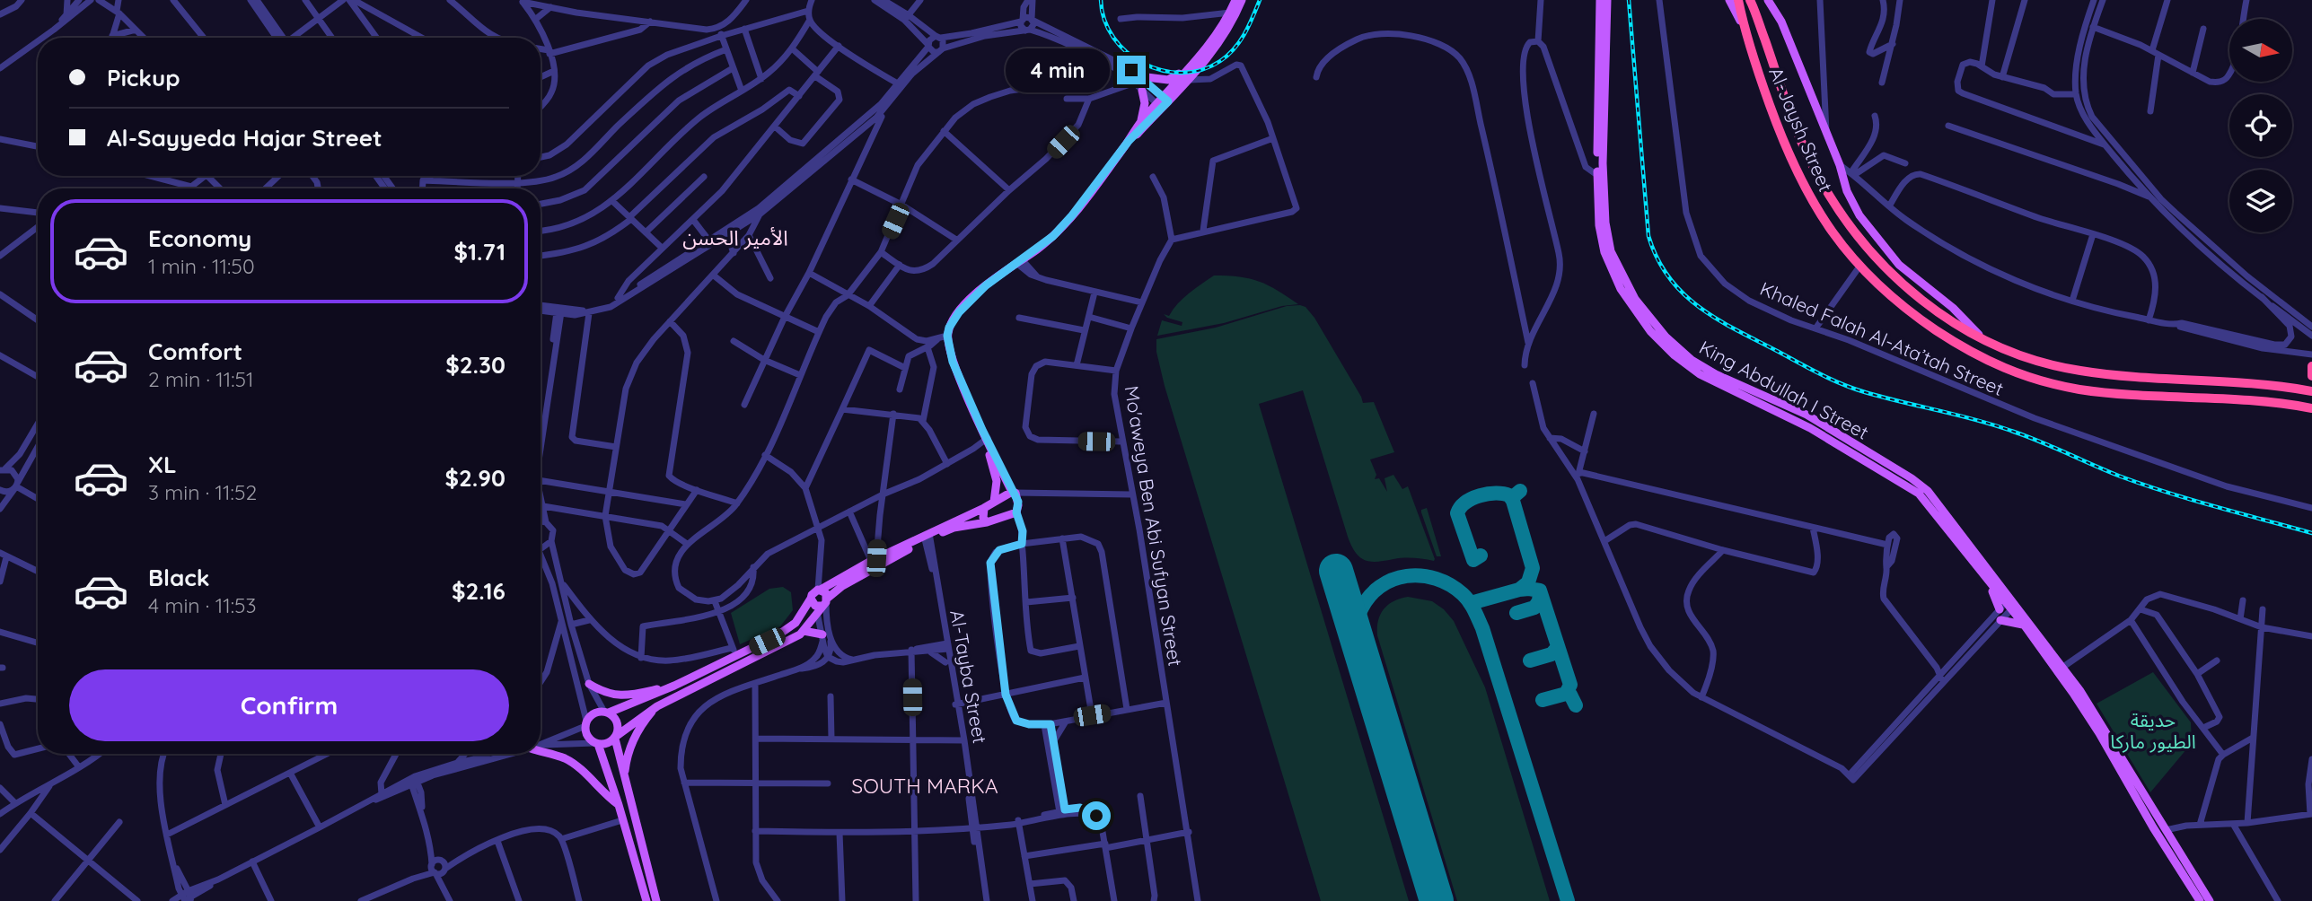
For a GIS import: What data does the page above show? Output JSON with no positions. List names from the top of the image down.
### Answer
{
  "streets": {
    "highway": ["Al-Jaysh Street"],
    "main road": ["King Abdullah I Street"],
    "street": ["Khaled Falah Al-Ata’tah Street", "Mo'aweya Ben Abi Sufyan Street", "Al-Tayba Street"]
  },
  "districts": ["الأمير الحسن", "SOUTH MARKA"],
  "parks": ["حديقة الطيور ماركا"],
  "north": "right",
  "page": {
    "banner": ["Pickup", "Al-Sayyeda Hajar Street"],
    "bubble": "4 min",
    "list": [
      {
        "name": "Economy",
        "note": "1 min · 11:50",
        "value": "$1.71"
      },
      {
        "name": "Comfort",
        "note": "2 min · 11:51",
        "value": "$2.30"
      },
      {
        "name": "XL",
        "note": "3 min · 11:52",
        "value": "$2.90"
      },
      {
        "name": "Black",
        "note": "4 min · 11:53",
        "value": "$2.16"
      }
    ],
    "buttons": "Confirm"
  }
}
